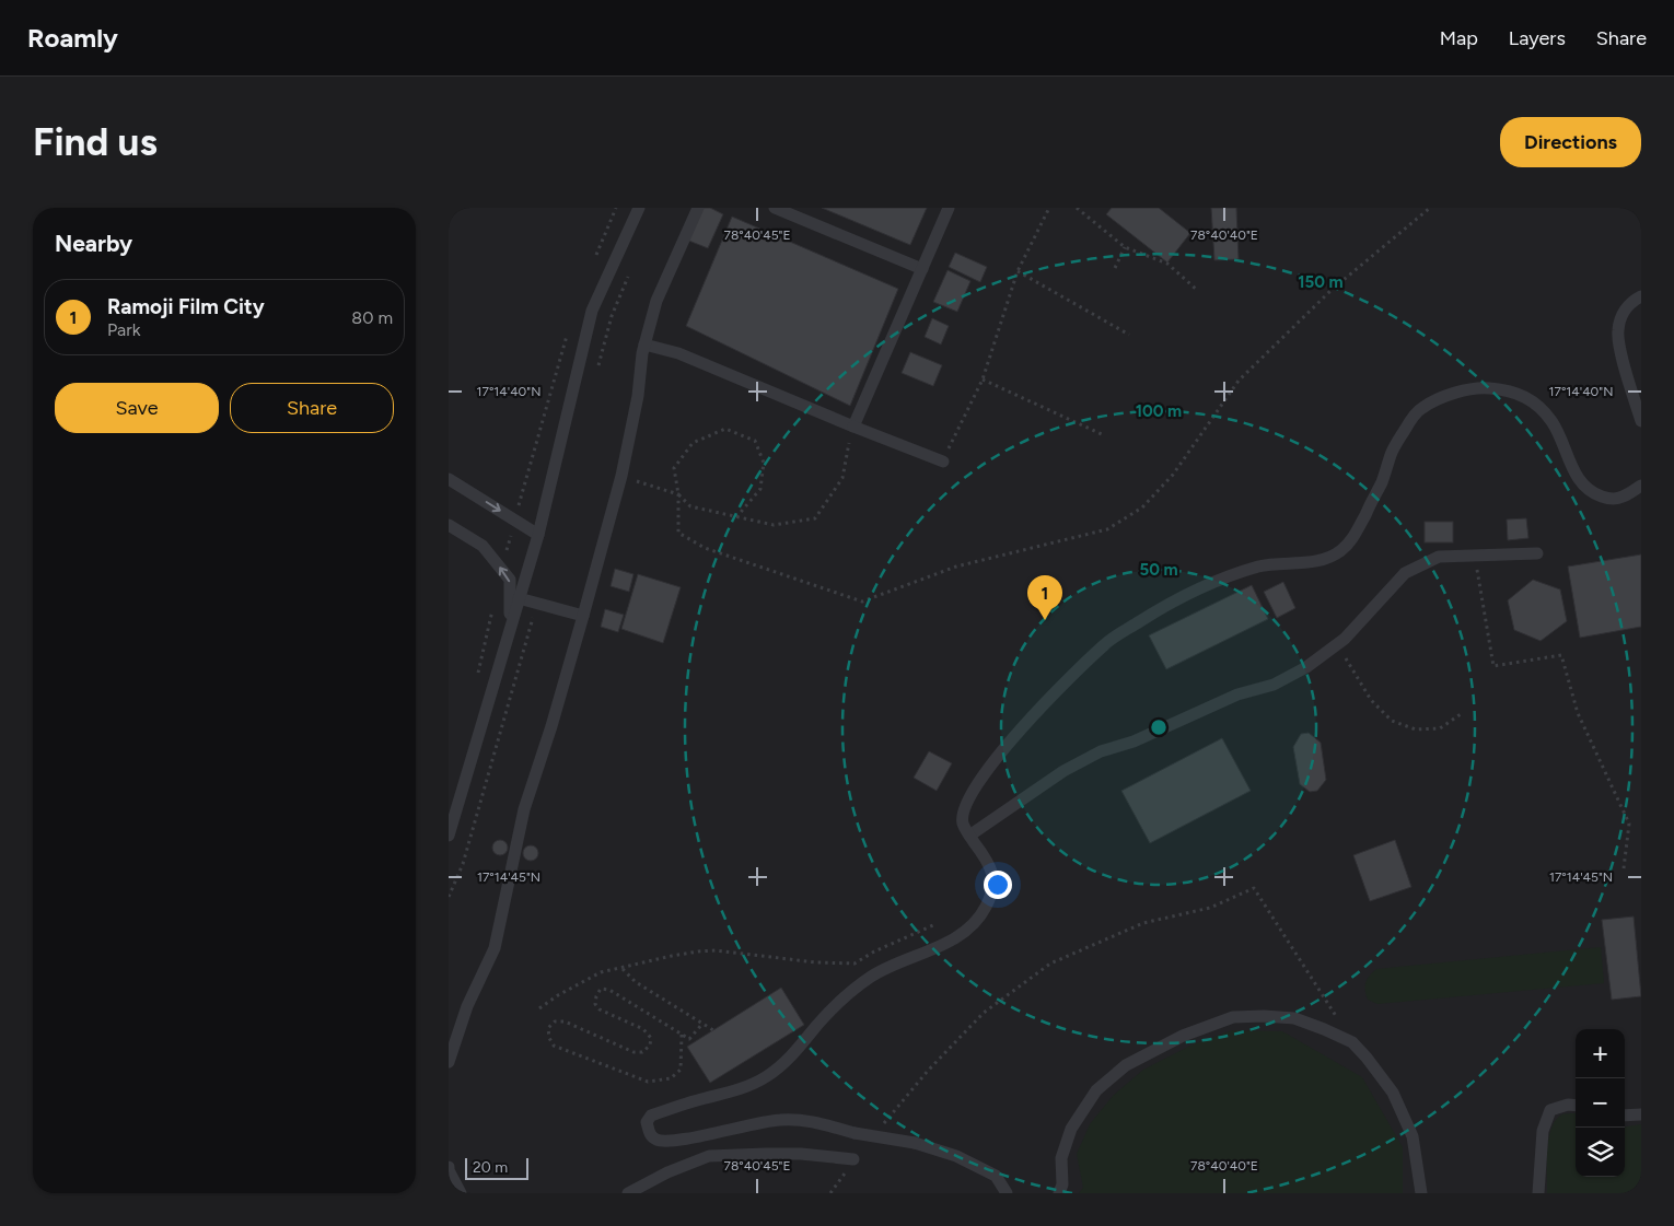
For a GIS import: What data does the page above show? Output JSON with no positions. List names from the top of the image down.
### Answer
{
  "scale_bar": "20 m",
  "page": {
    "header": "Roamly",
    "nav": ["Map", "Layers", "Share"],
    "buttons": [
      "Directions",
      ["Save", "Share"]
    ],
    "title": "Find us",
    "heading": "Nearby",
    "list": [
      {
        "mark": "1",
        "name": "Ramoji Film City",
        "note": "Park",
        "value": "80 m"
      }
    ],
    "pins": "1",
    "map_buttons": ["+", "−"],
    "scale": "20 m"
  },
  "coordinates": [
    "78°40'45\"E",
    "78°40'40\"E",
    "17°14'40\"N",
    "17°14'45\"N"
  ],
  "rings": ["150 m", "100 m", "50 m"]
}
